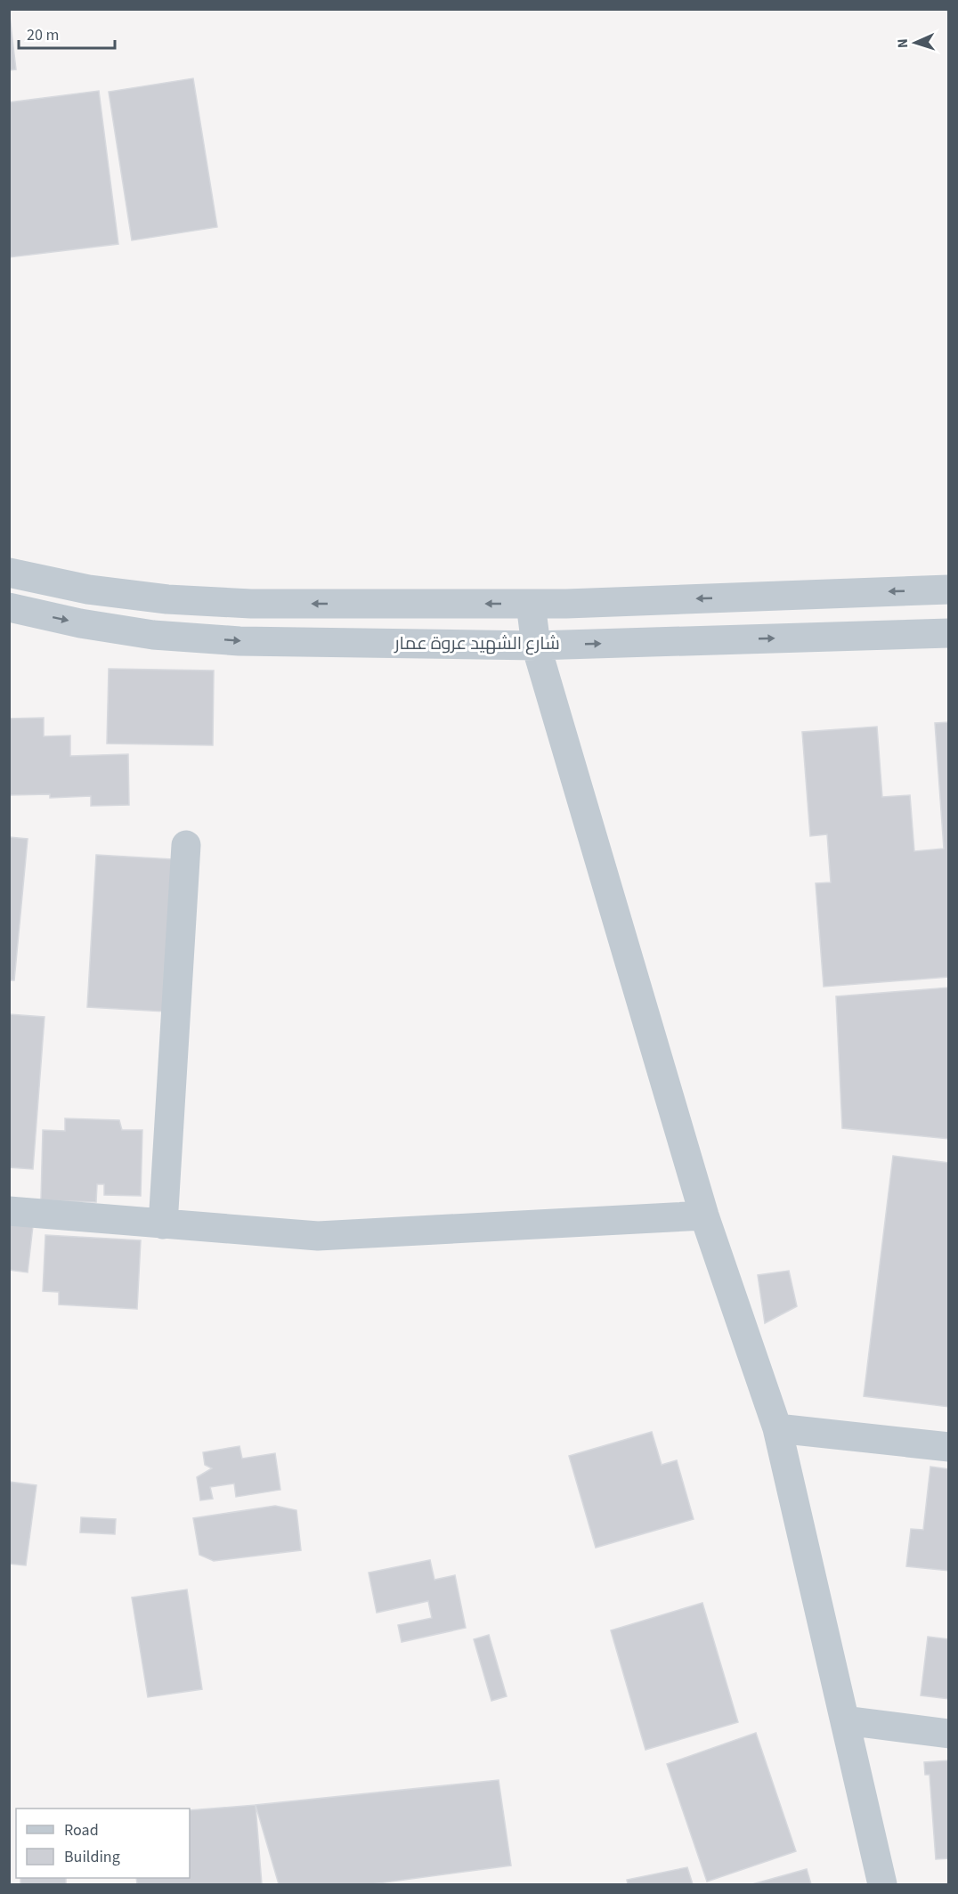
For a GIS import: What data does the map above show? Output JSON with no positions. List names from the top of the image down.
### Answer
{
  "streets": {
    "street": ["شارع الشهيد عروة عمار"]
  },
  "legend": ["Road", "Building"],
  "scale_bar": "20 m",
  "north": "left"
}
